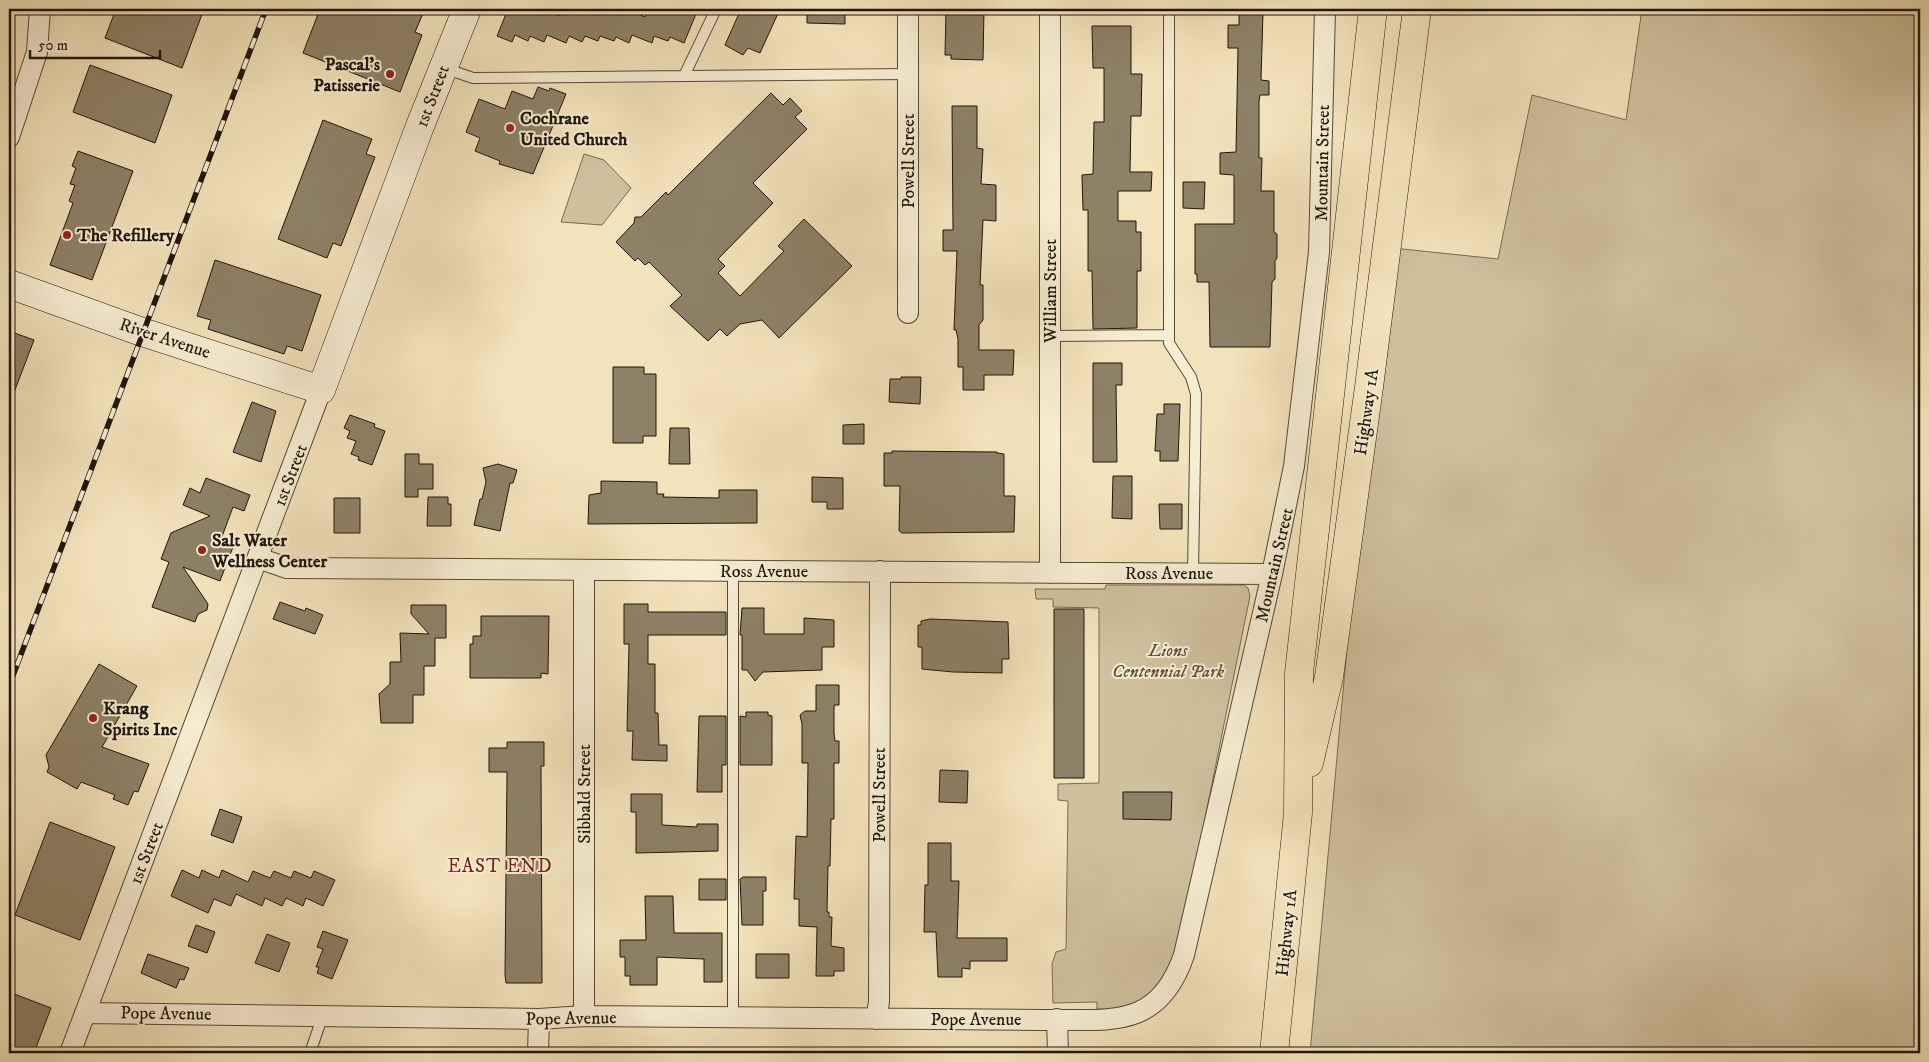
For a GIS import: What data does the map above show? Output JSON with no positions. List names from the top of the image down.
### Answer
{
  "streets": {
    "main road": ["Highway 1A"],
    "street": [
      "1st Street",
      "Powell Street",
      "Mountain Street",
      "William Street",
      "River Avenue",
      "Ross Avenue",
      "Sibbald Street",
      "Pope Avenue"
    ]
  },
  "crossings": [
    ["1st Street", "River Avenue"],
    ["1st Street", "Ross Avenue"],
    ["1st Street", "Pope Avenue"],
    ["Powell Street", "Ross Avenue"],
    ["Powell Street", "Pope Avenue"],
    ["Mountain Street", "Ross Avenue"],
    ["Mountain Street", "Pope Avenue"],
    ["William Street", "Ross Avenue"],
    ["Ross Avenue", "Sibbald Street"],
    ["Sibbald Street", "Pope Avenue"]
  ],
  "districts": ["EAST END"],
  "parks": ["Lions Centennial Park"],
  "places": [
    "Pascal's Patisserie",
    "Cochrane United Church",
    "The Refillery",
    "Salt Water Wellness Center",
    "Krang Spirits Inc"
  ],
  "scale_bar": "50 m"
}
